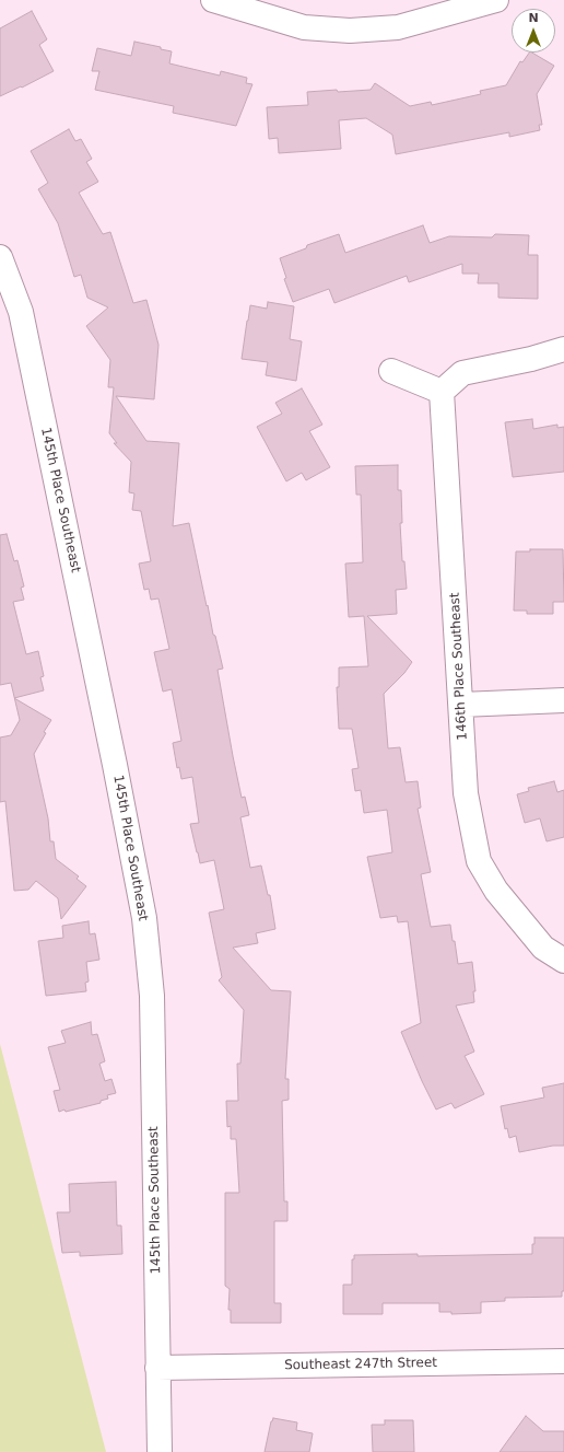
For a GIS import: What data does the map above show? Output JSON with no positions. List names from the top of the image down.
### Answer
{
  "streets": {
    "street": ["145th Place Southeast", "146th Place Southeast", "Southeast 247th Street"]
  },
  "crossings": [
    ["145th Place Southeast", "Southeast 247th Street"]
  ],
  "north": "top"
}
